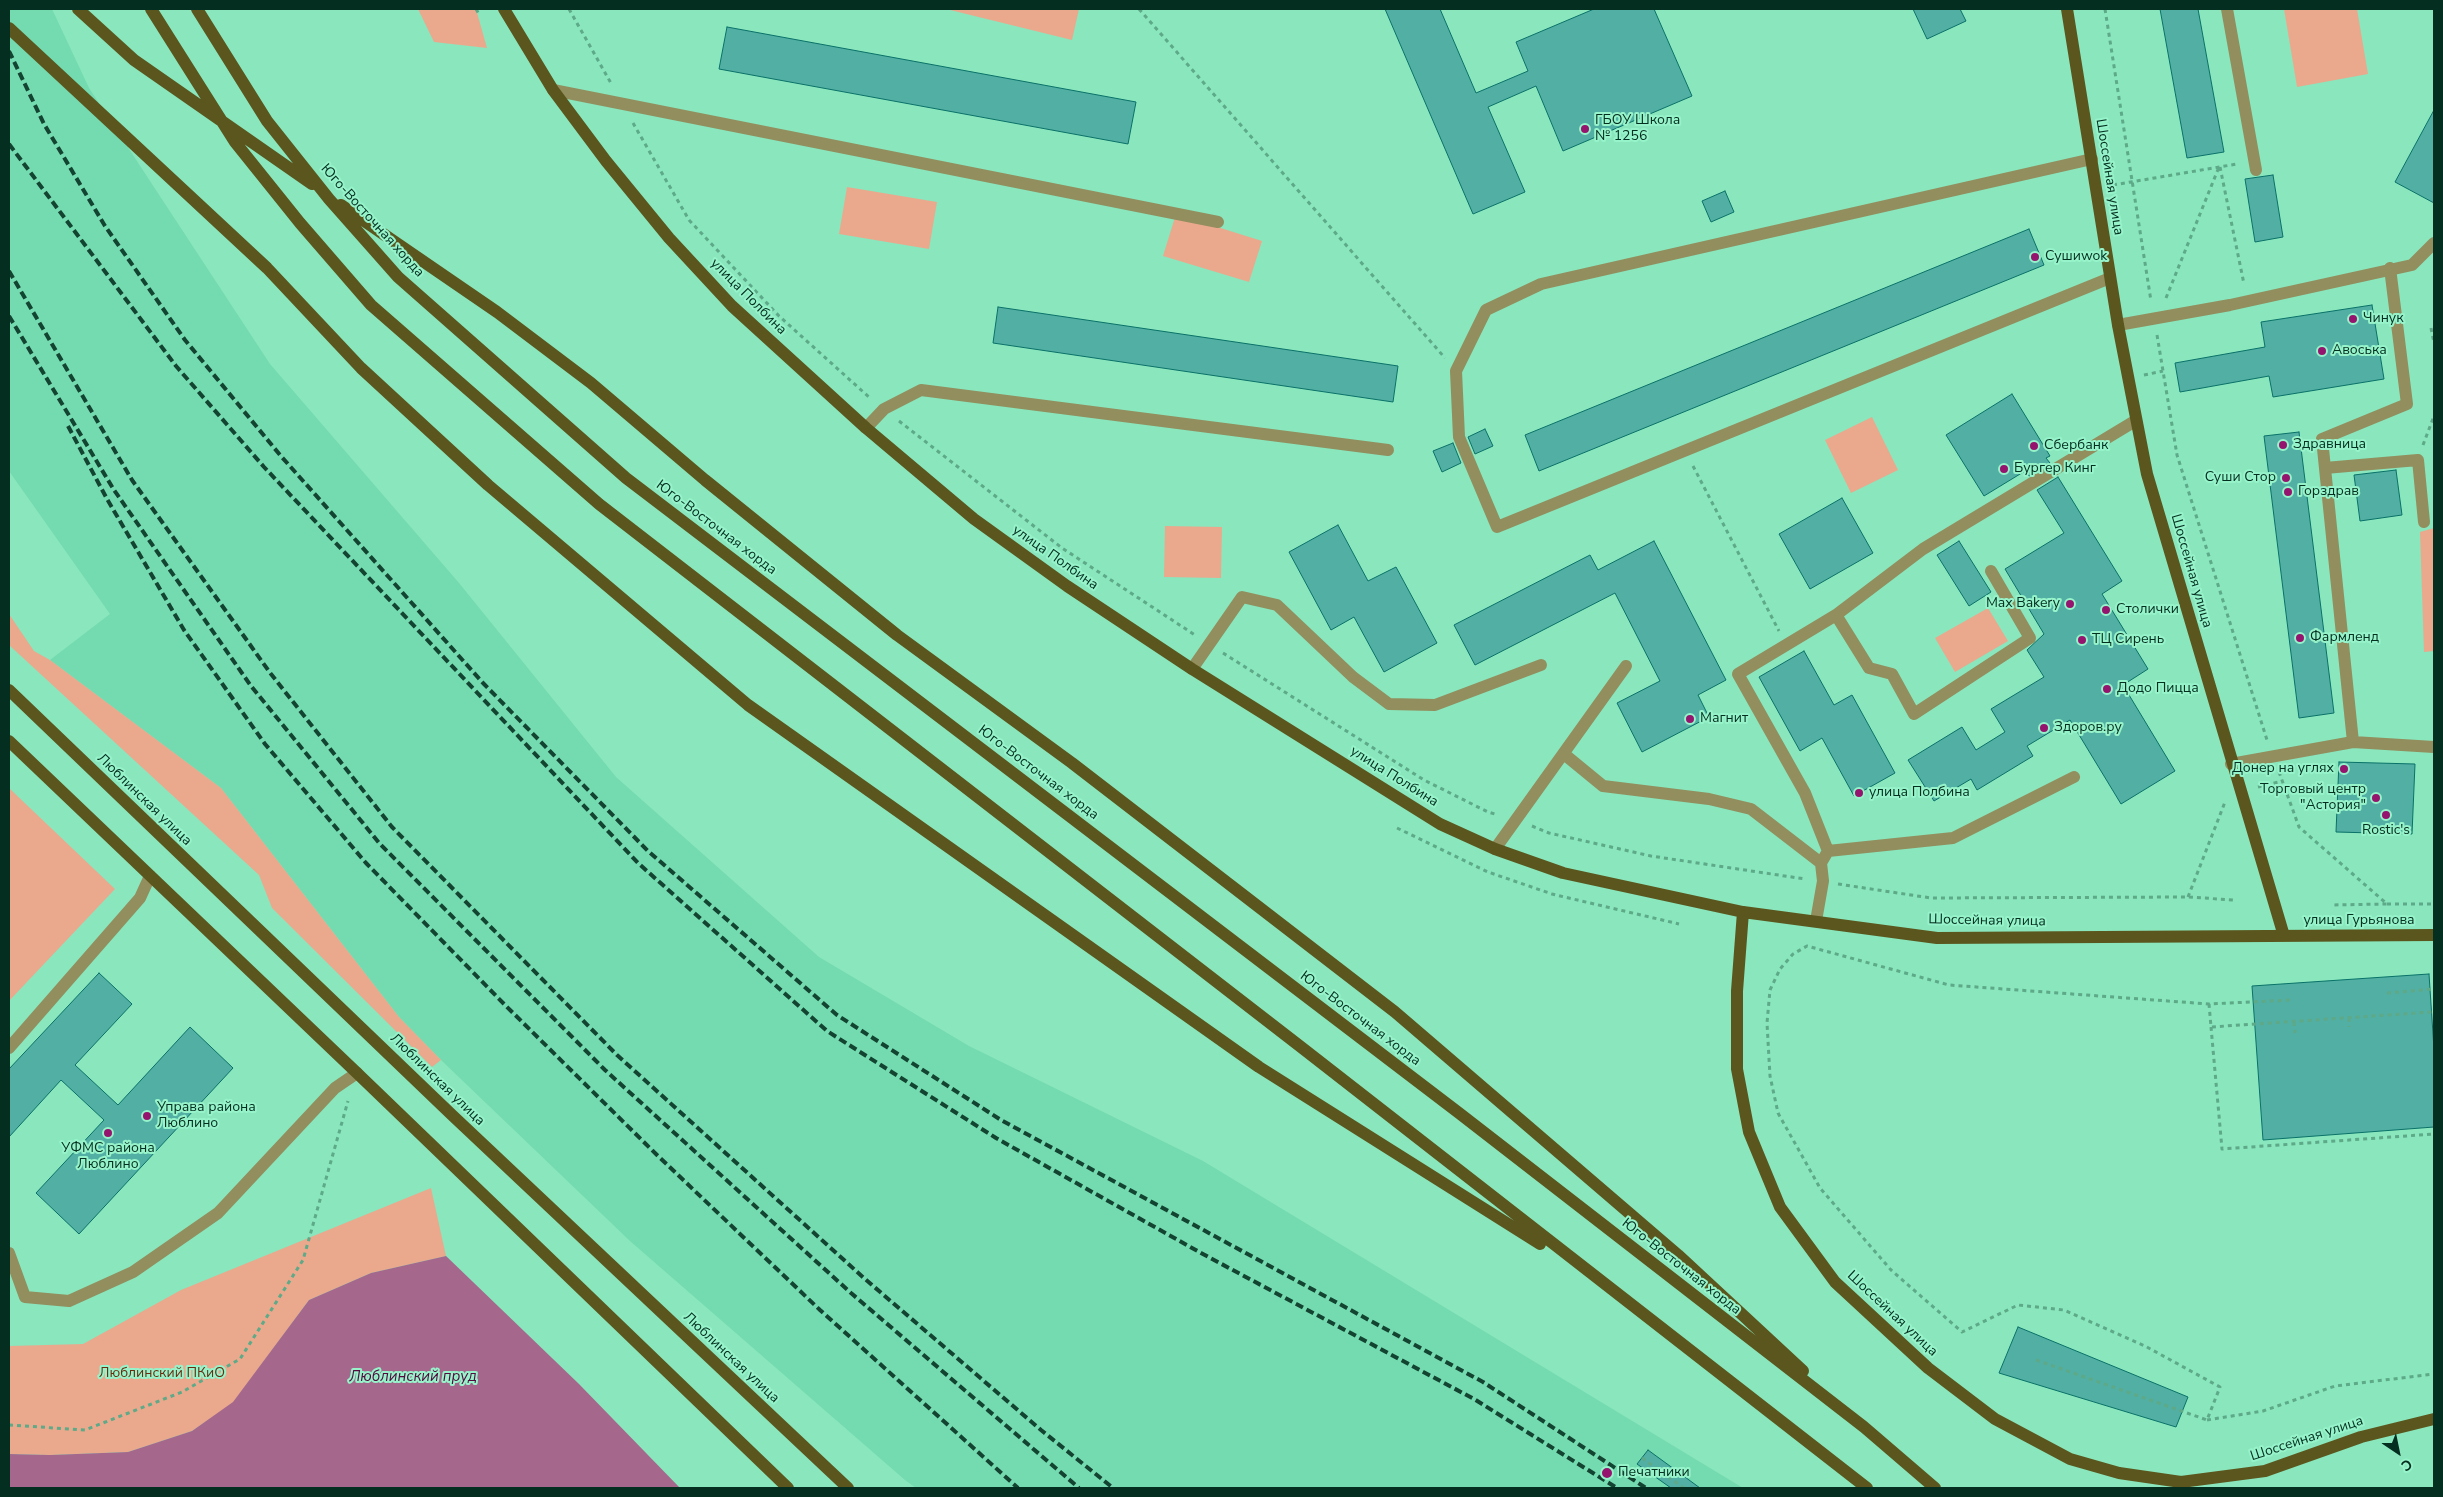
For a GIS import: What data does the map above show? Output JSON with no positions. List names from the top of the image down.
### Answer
{
  "streets": {
    "main road": [
      "Шоссейная улица",
      "Юго-Восточная хорда",
      "улица Полбина",
      "Люблинская улица",
      "улица Гурьянова"
    ]
  },
  "crossings": [
    ["Шоссейная улица", "улица Полбина"],
    ["Шоссейная улица", "улица Гурьянова"]
  ],
  "water": ["Люблинский пруд"],
  "parks": ["Люблинский ПКиО"],
  "places": [
    "ГБОУ Школа № 1256",
    "Сушиwok",
    "Чинук",
    "Авоська",
    "Здравница",
    "Сбербанк",
    "Бургер Кинг",
    "Суши Стор",
    "Горздрав",
    "Max Bakery",
    "Столички",
    "Фармленд",
    "ТЦ Сирень",
    "Додо Пицца",
    "Магнит",
    "Здоров.ру",
    "Донер на углях",
    "улица Полбина",
    "Торговый центр \"Астория\"",
    "Rostic's",
    "Управа района Люблино",
    "УФМС района Люблино",
    "Печатники"
  ],
  "north": "bottom right"
}
